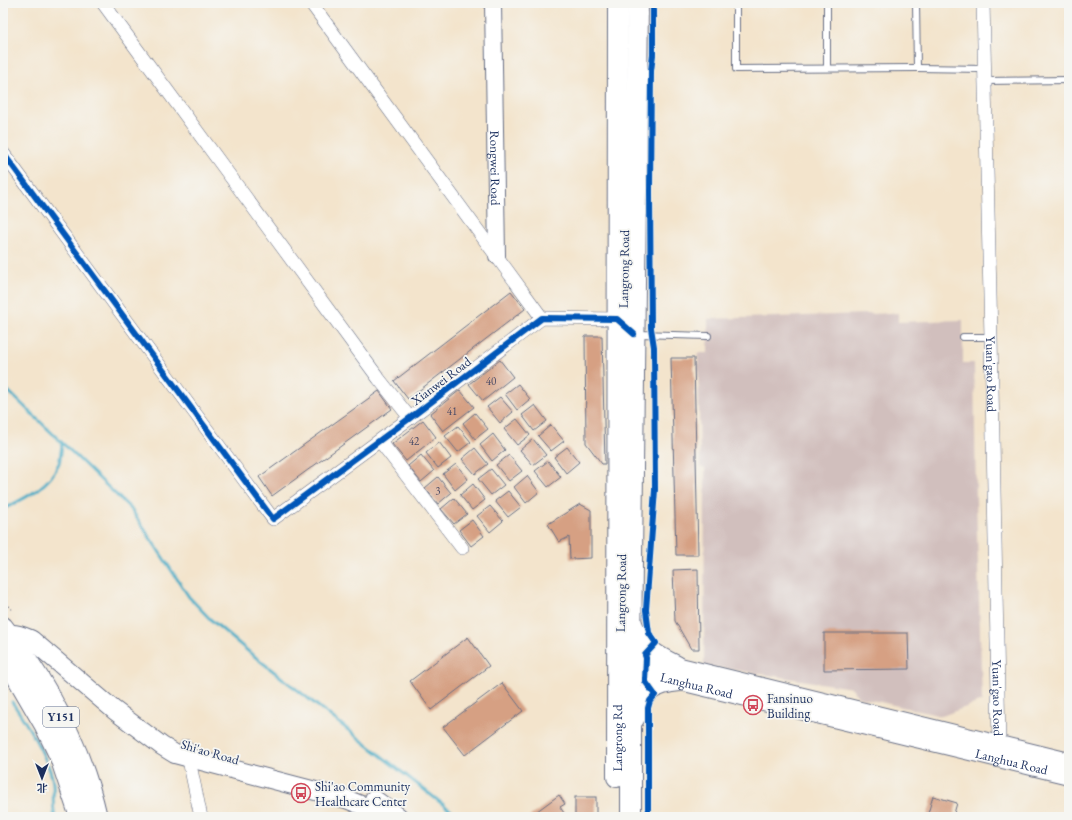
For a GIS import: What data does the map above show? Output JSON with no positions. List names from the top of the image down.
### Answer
{
  "streets": {
    "main road": [
      "Langrong Road",
      "Langhua Road",
      "Y151",
      "Langrong Rd",
      "Shi'ao Road"
    ],
    "street": ["Rongwei Road", "Yuan'gao Road", "Xianwei Road"]
  },
  "crossings": [
    ["Langrong Road", "Langhua Road"],
    ["Langrong Road", "Langrong Rd"],
    ["Yuan'gao Road", "Langhua Road"],
    ["Langhua Road", "Langrong Rd"],
    ["Y151", "Shi'ao Road"]
  ],
  "places": {
    "bus stop": ["Fansinuo Building", "Shi'ao Community Healthcare Center"]
  },
  "house_numbers": [
    "40",
    "41",
    "42",
    "3"
  ],
  "north": "bottom"
}
